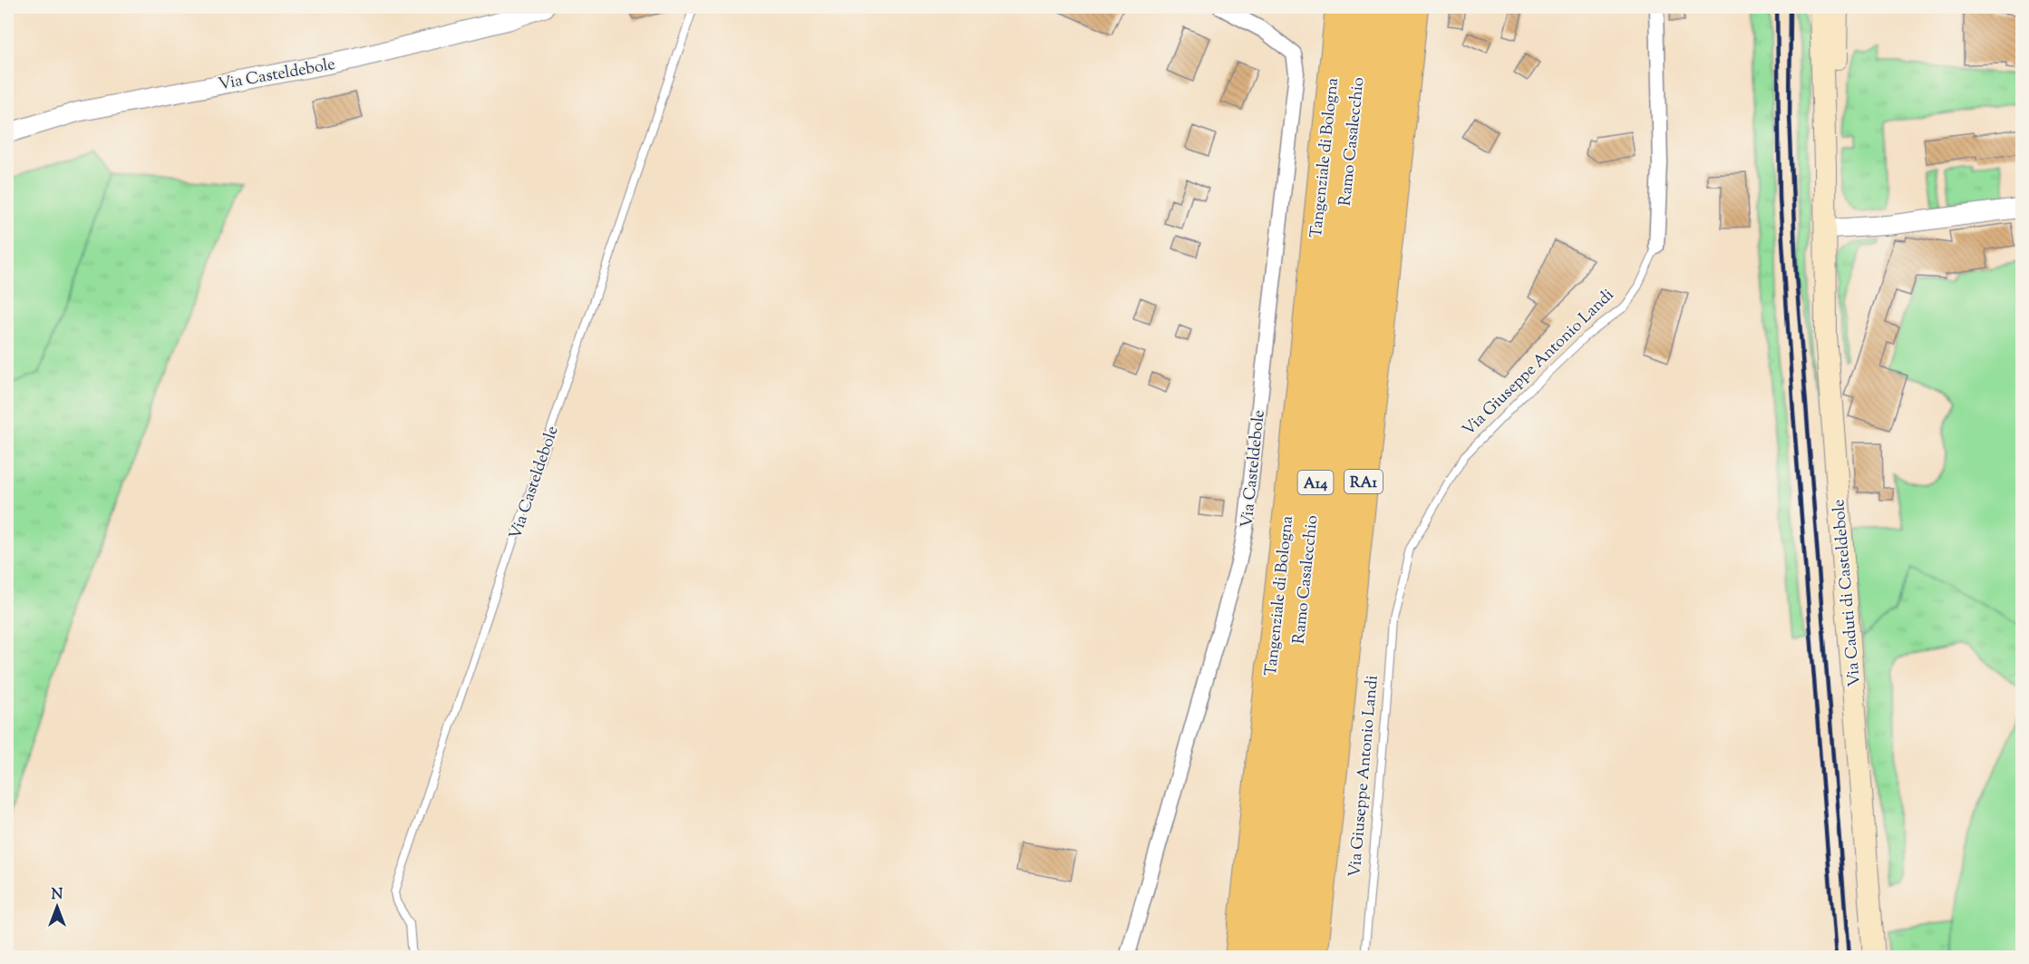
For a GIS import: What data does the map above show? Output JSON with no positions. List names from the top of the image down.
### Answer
{
  "streets": {
    "highway": [
      "Ramo Casalecchio",
      "Tangenziale di Bologna",
      "RA1",
      "A14"
    ],
    "main road": ["Via Caduti di Casteldebole"],
    "street": ["Via Casteldebole", "Via Giuseppe Antonio Landi"]
  },
  "north": "top"
}
